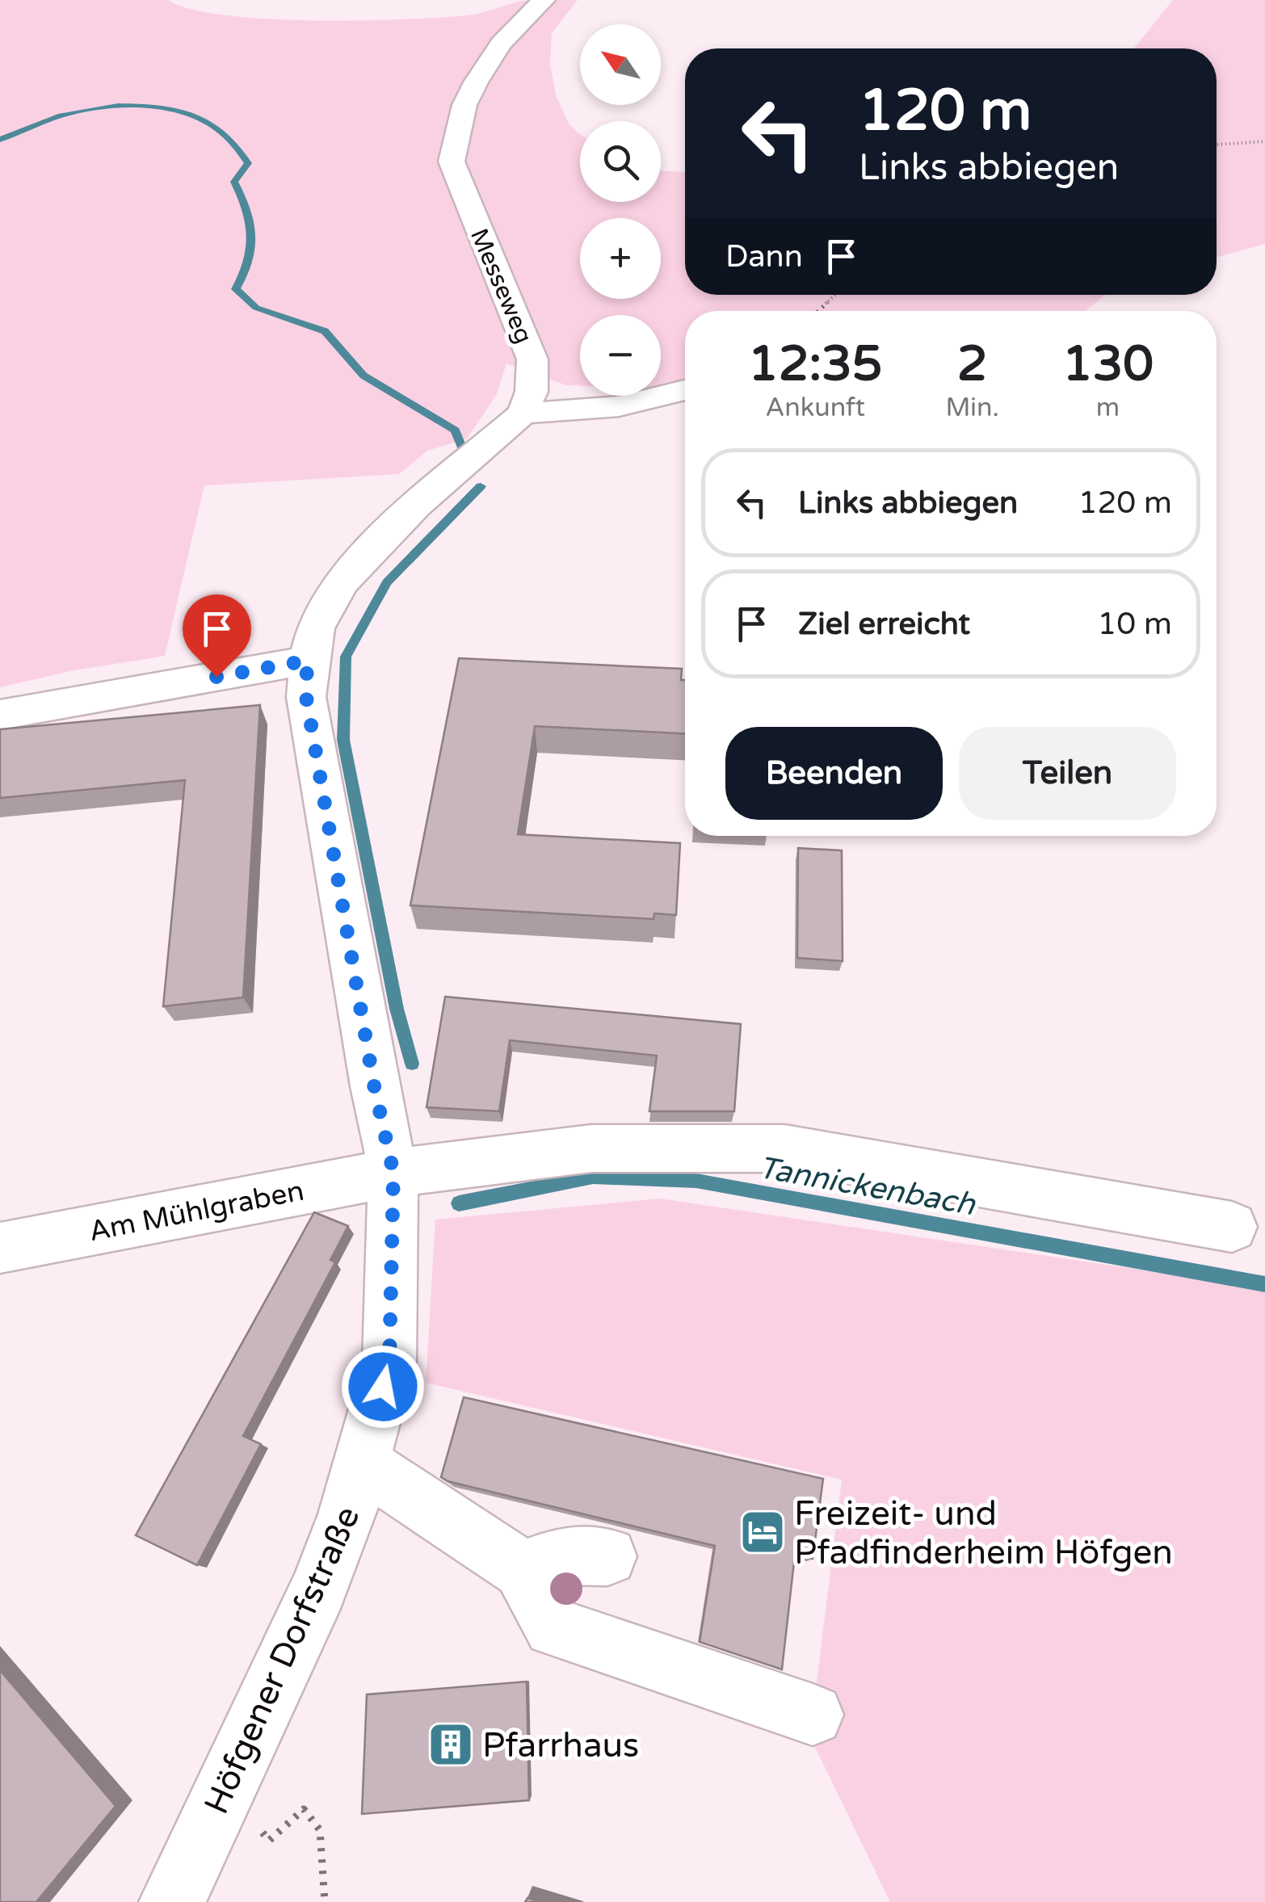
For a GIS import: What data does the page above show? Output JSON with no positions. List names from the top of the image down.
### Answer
{
  "streets": {
    "street": ["Messeweg", "Am Mühlgraben", "Höfgener Dorfstraße"]
  },
  "crossings": [
    ["Am Mühlgraben", "Höfgener Dorfstraße"]
  ],
  "water": ["Tannickenbach"],
  "places": {
    "hotel": ["Freizeit- und Pfadfinderheim Höfgen"],
    "building": ["Pfarrhaus"]
  },
  "north": "top left",
  "page": {
    "map_buttons": ["+", "−"],
    "turn": ["120 m", "Links abbiegen"],
    "then": "Dann",
    "eta": [
      "12:35",
      "Ankunft",
      "2",
      "Min.",
      "130",
      "m"
    ],
    "list": [
      {
        "name": "Links abbiegen",
        "value": "120 m"
      },
      {
        "name": "Ziel erreicht",
        "value": "10 m"
      }
    ],
    "buttons": ["Beenden", "Teilen"]
  }
}
